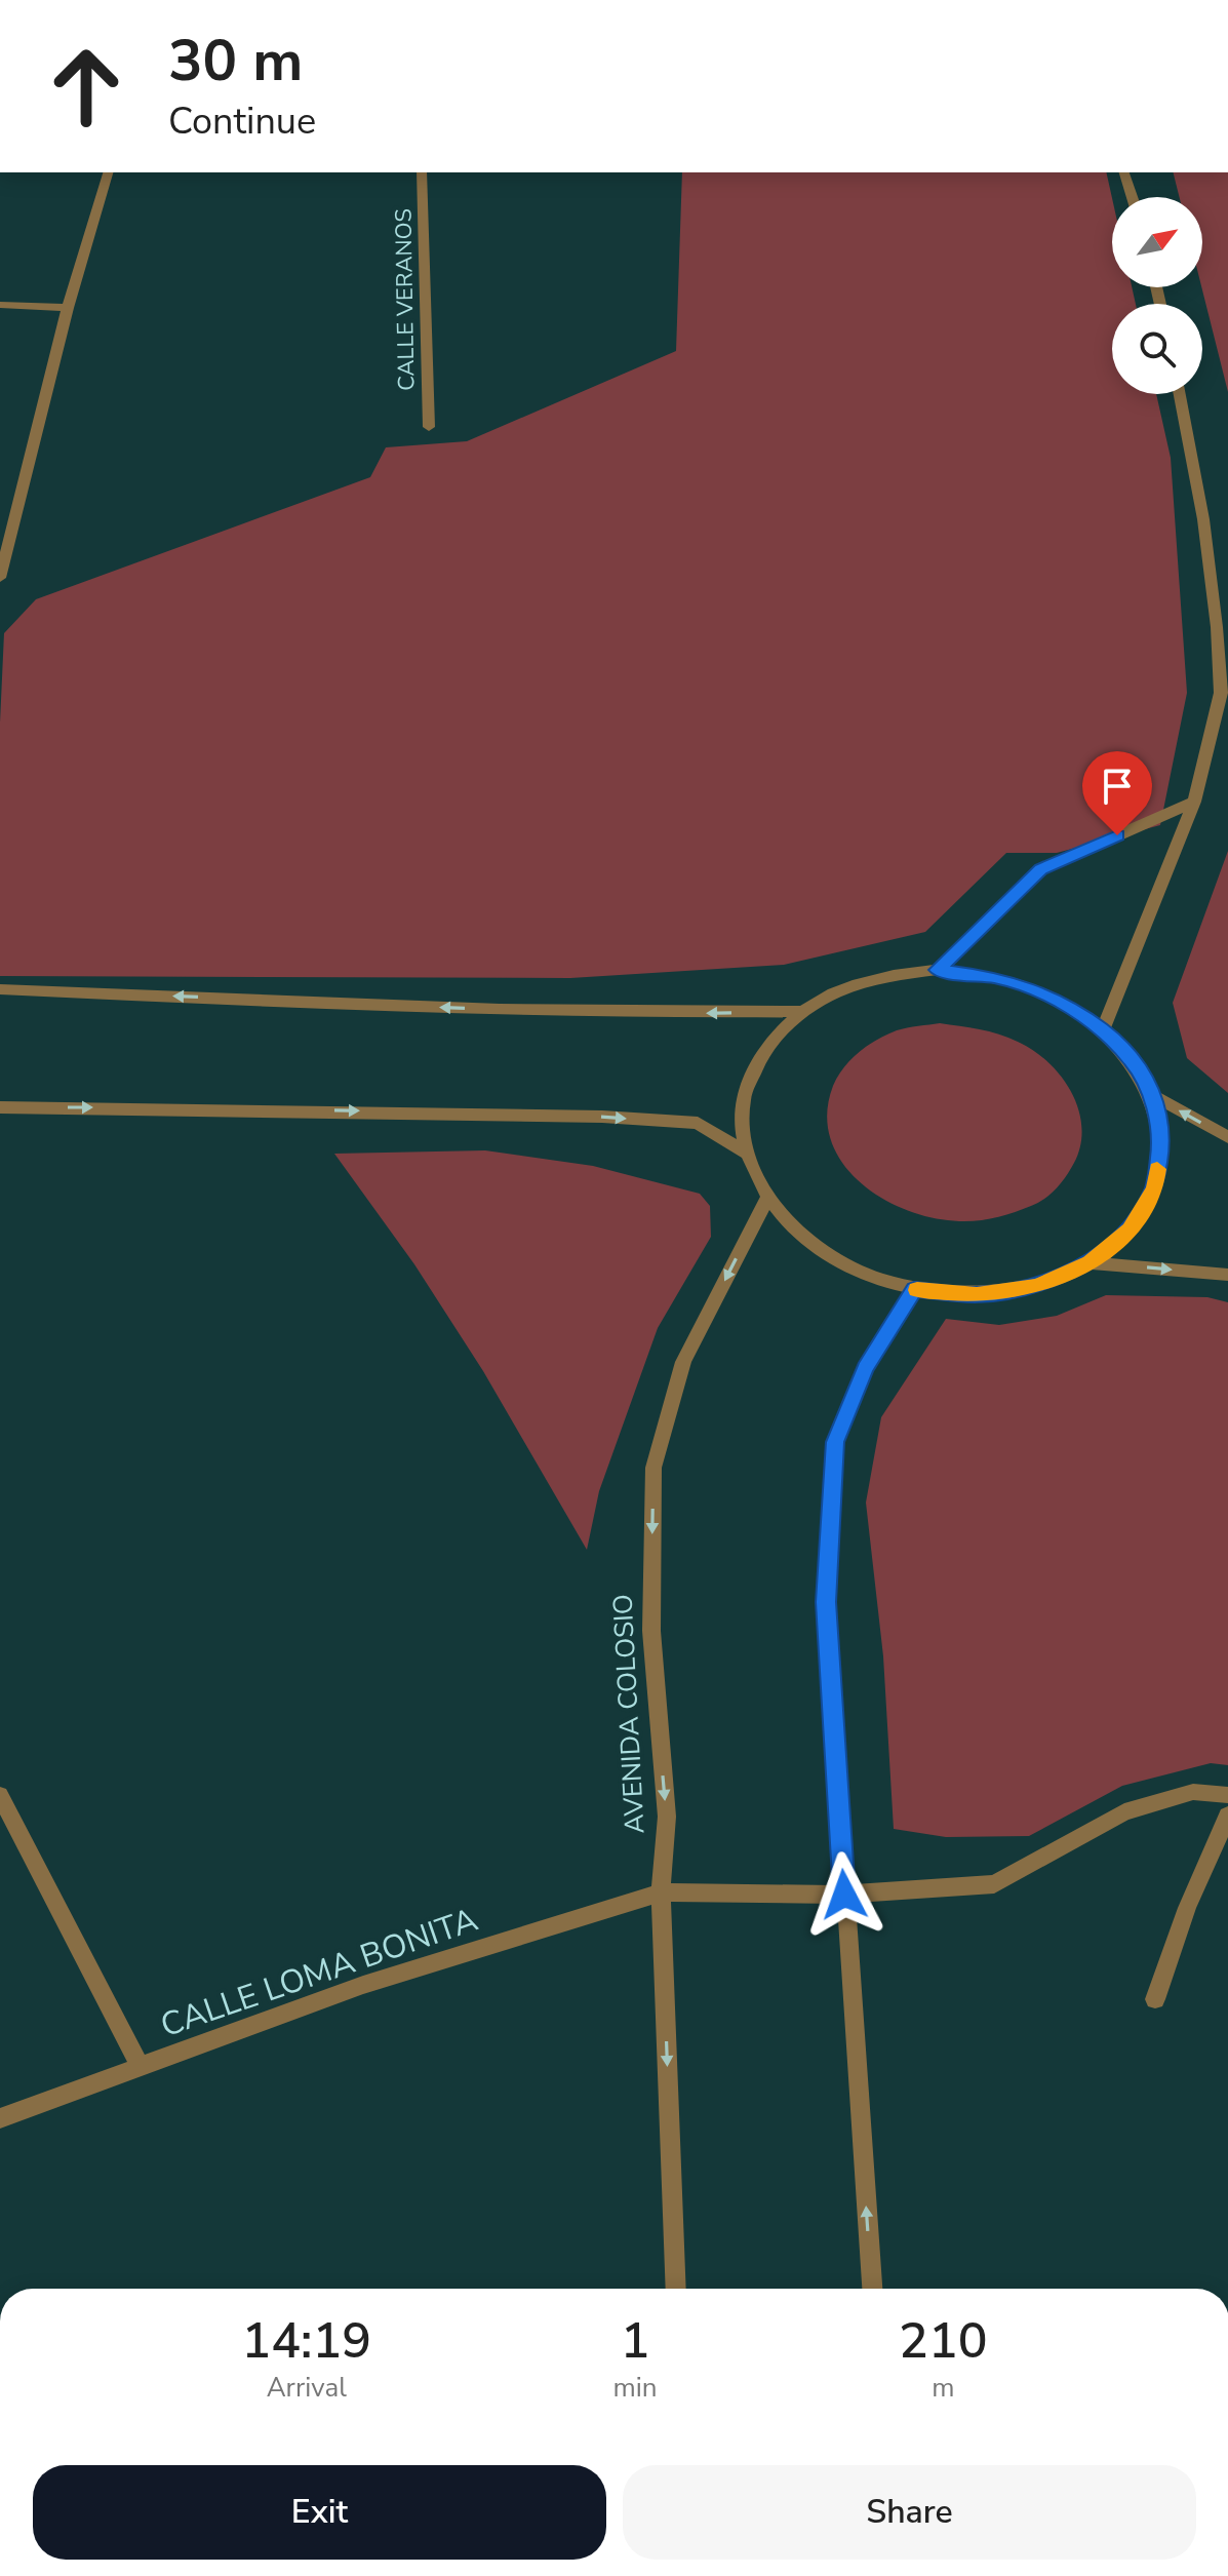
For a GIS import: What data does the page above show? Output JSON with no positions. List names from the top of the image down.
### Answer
{
  "streets": {
    "street": ["CALLE VERANOS", "AVENIDA COLOSIO", "CALLE LOMA BONITA"]
  },
  "crossings": [
    ["AVENIDA COLOSIO", "CALLE LOMA BONITA"]
  ],
  "one_way": ["AVENIDA COLOSIO"],
  "north": "top right",
  "page": {
    "turn": ["30 m", "Continue"],
    "eta": [
      "14:19",
      "Arrival",
      "1",
      "min",
      "210",
      "m"
    ],
    "buttons": ["Exit", "Share"]
  }
}
